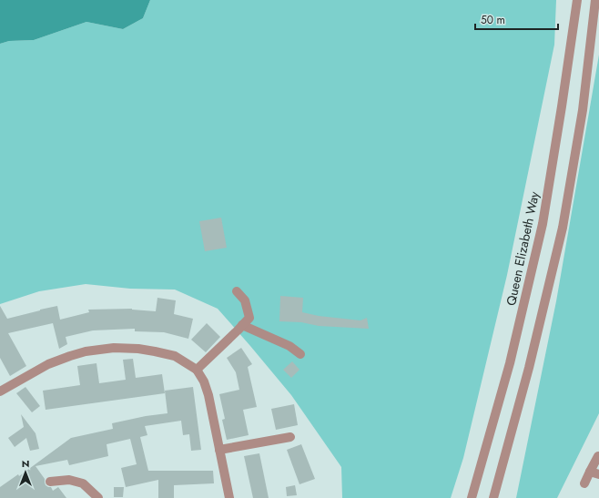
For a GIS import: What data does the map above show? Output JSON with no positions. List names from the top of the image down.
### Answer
{
  "streets": {
    "street": ["Queen Elizabeth Way"]
  },
  "scale_bar": "50 m",
  "north": "top"
}
